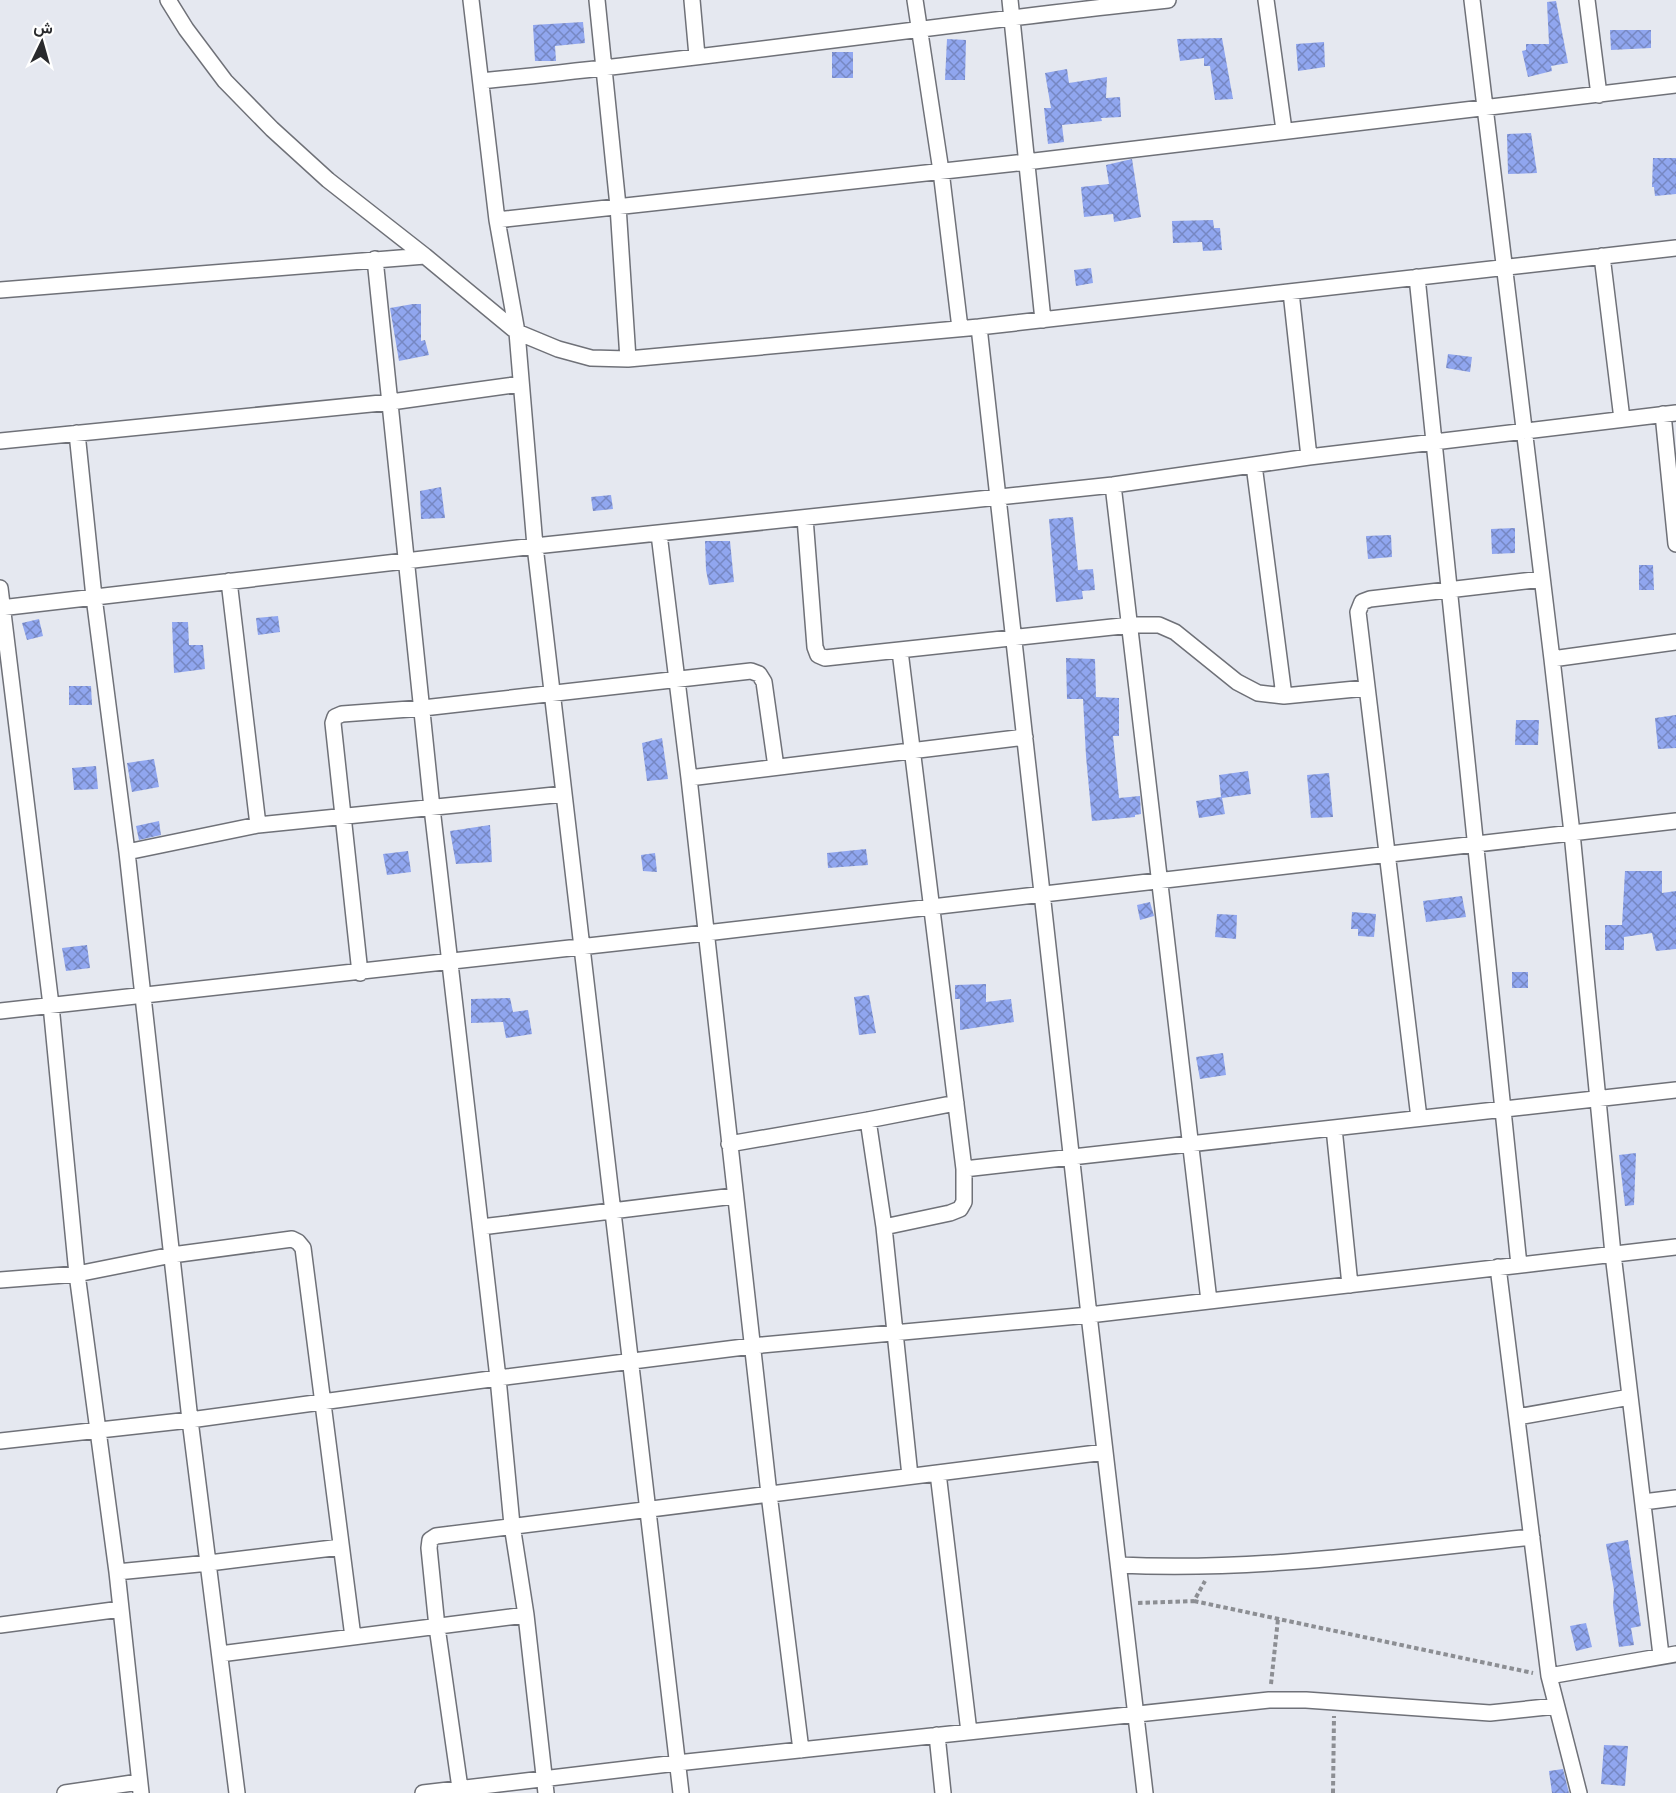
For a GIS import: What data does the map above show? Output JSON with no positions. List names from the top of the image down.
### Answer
{
  "north": "top"
}
